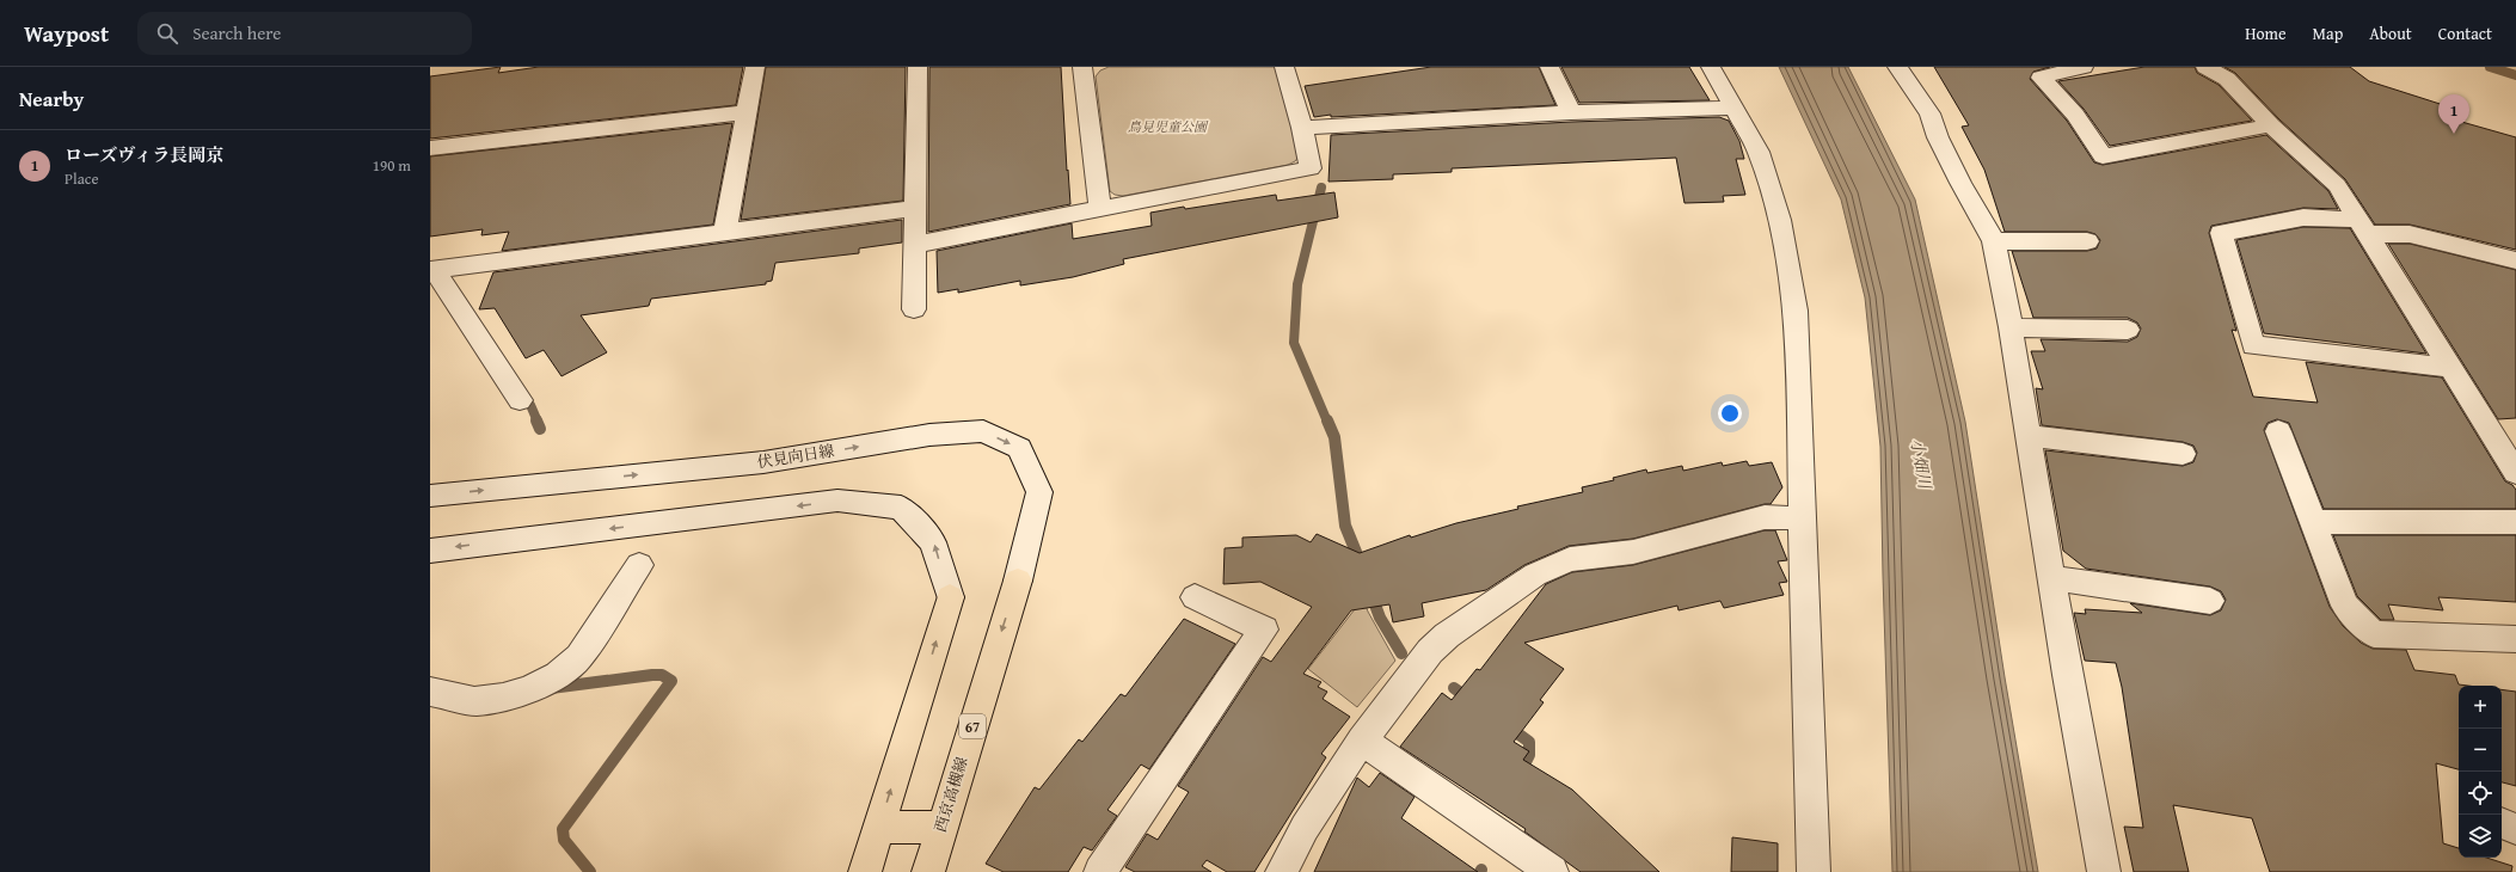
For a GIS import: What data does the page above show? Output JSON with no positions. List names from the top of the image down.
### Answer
{
  "streets": {
    "main road": ["67", "西京高槻線"],
    "street": ["伏見向日線"]
  },
  "crossings": [
    ["伏見向日線", "西京高槻線"]
  ],
  "water": ["小畑川"],
  "parks": ["鳥見児童公園"],
  "page": {
    "header": "Waypost",
    "search": "Search here",
    "nav": [
      "Home",
      "Map",
      "About",
      "Contact"
    ],
    "heading": "Nearby",
    "pins": "1",
    "list": [
      {
        "mark": "1",
        "name": "ローズヴィラ長岡京",
        "note": "Place",
        "value": "190 m"
      }
    ],
    "map_buttons": ["+", "−"]
  }
}
